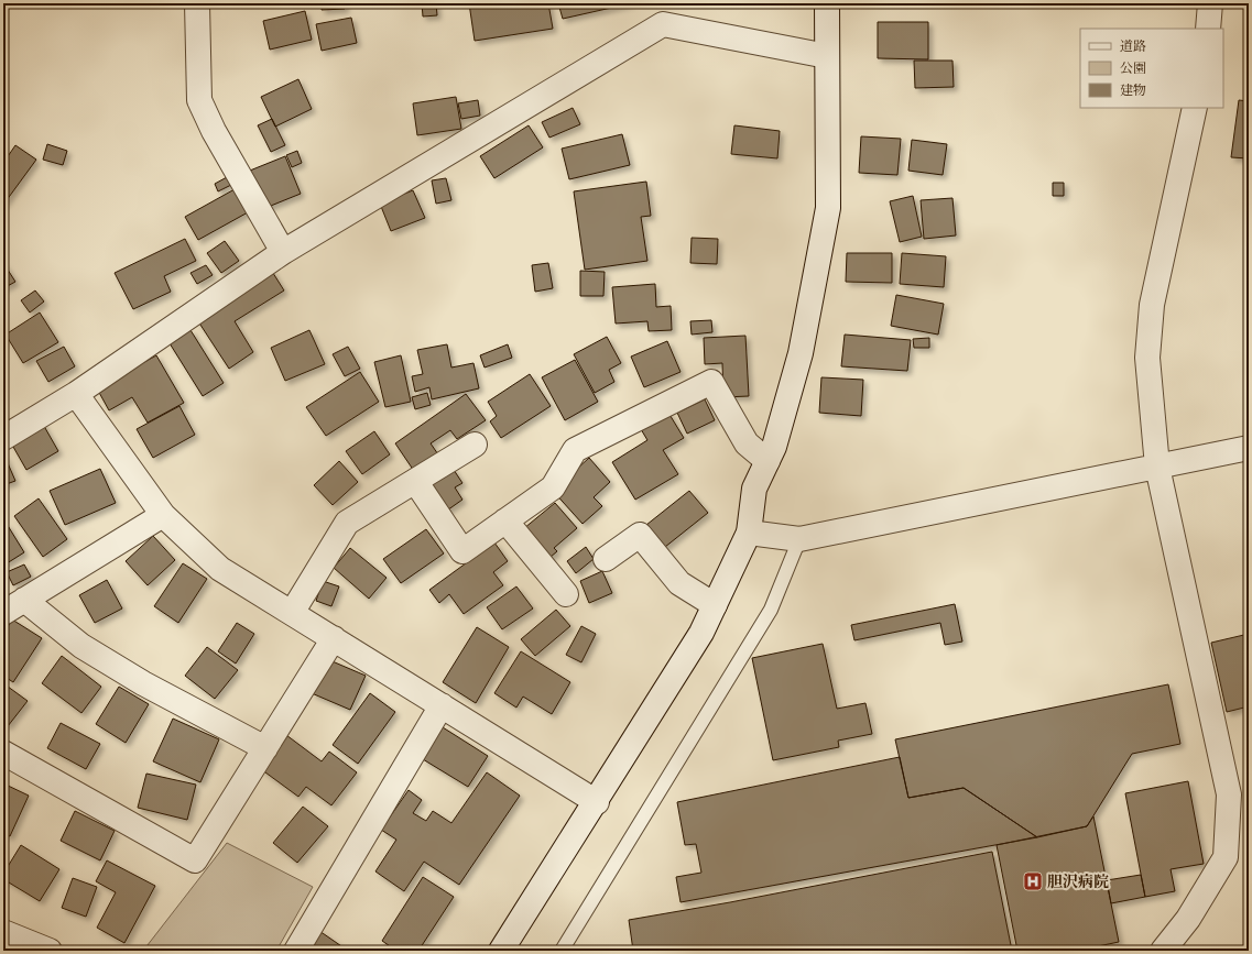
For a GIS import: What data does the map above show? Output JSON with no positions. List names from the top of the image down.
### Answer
{
  "places": {
    "hospital": ["胆沢病院"]
  },
  "legend": ["道路", "公園", "建物"]
}
